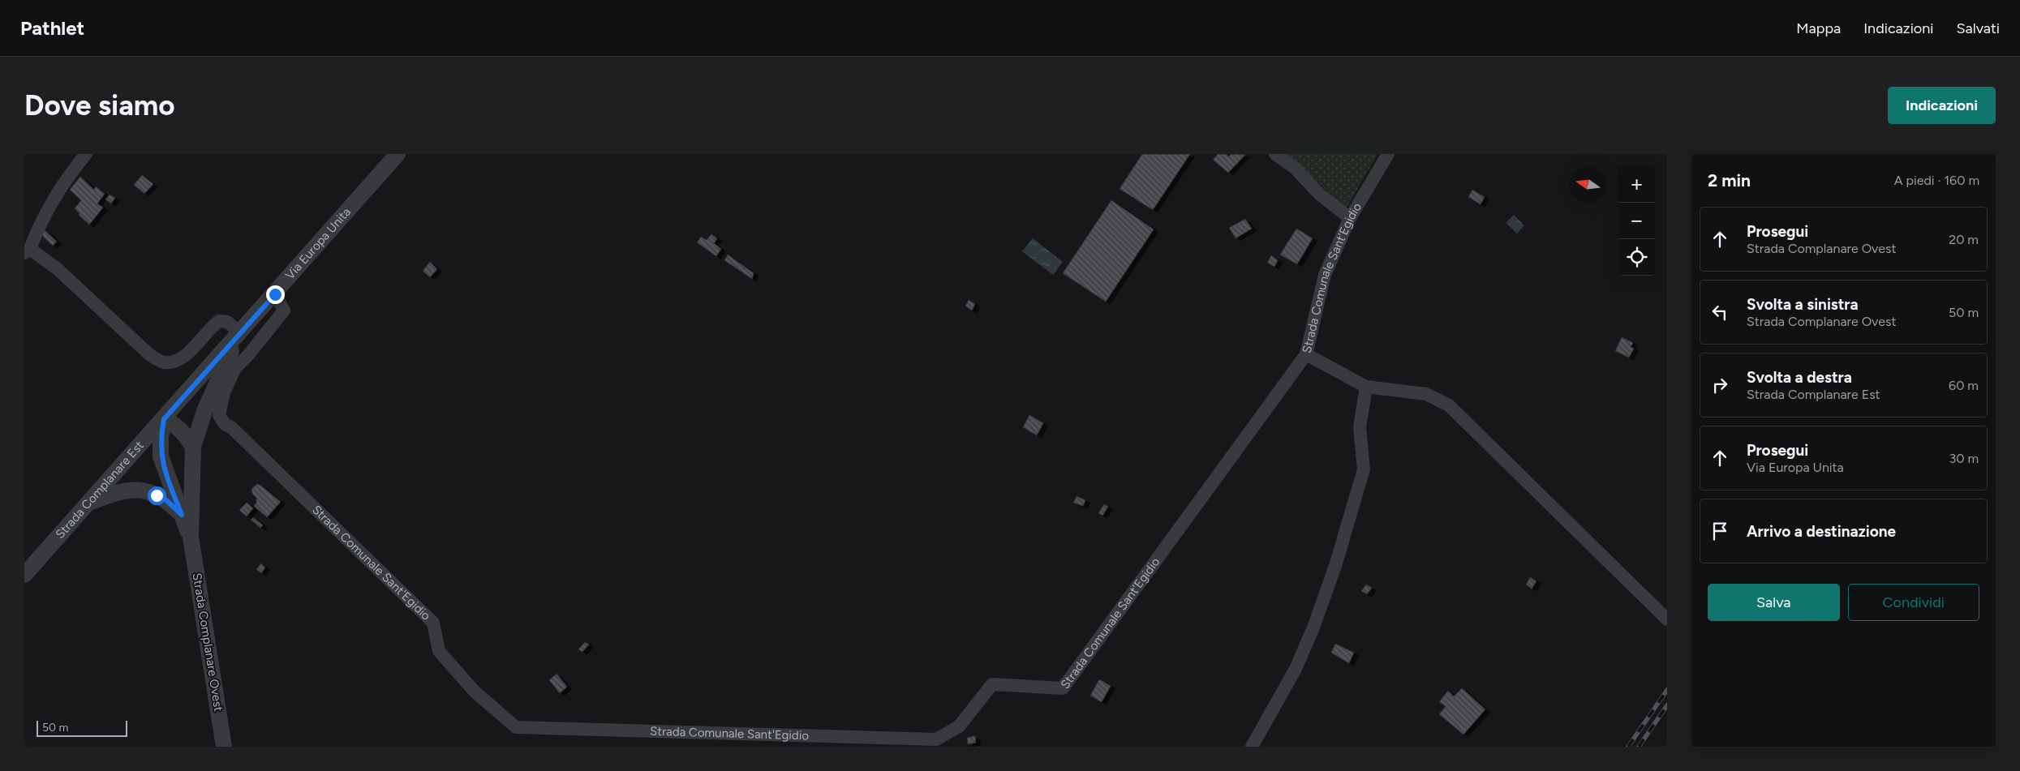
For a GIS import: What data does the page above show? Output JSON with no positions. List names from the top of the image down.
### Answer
{
  "streets": {
    "street": [
      "Via Europa Unita",
      "Strada Comunale Sant'Egidio",
      "Strada Complanare Est",
      "Strada Complanare Ovest"
    ]
  },
  "crossings": [
    ["Via Europa Unita", "Strada Comunale Sant'Egidio"],
    ["Via Europa Unita", "Strada Complanare Est"],
    ["Via Europa Unita", "Strada Complanare Ovest"],
    ["Strada Complanare Est", "Strada Complanare Ovest"]
  ],
  "scale_bar": "50 m",
  "north": "left",
  "page": {
    "header": "Pathlet",
    "nav": ["Mappa", "Indicazioni", "Salvati"],
    "buttons": [
      "Indicazioni",
      ["Salva", "Condividi"]
    ],
    "title": "Dove siamo",
    "heading": ["2 min", "A piedi · 160 m"],
    "map_buttons": ["+", "−"],
    "list": [
      ["Prosegui", "Strada Complanare Ovest", "20 m"],
      ["Svolta a sinistra", "Strada Complanare Ovest", "50 m"],
      ["Svolta a destra", "Strada Complanare Est", "60 m"],
      ["Prosegui", "Via Europa Unita", "30 m"],
      "Arrivo a destinazione"
    ],
    "scale": "50 m"
  }
}
